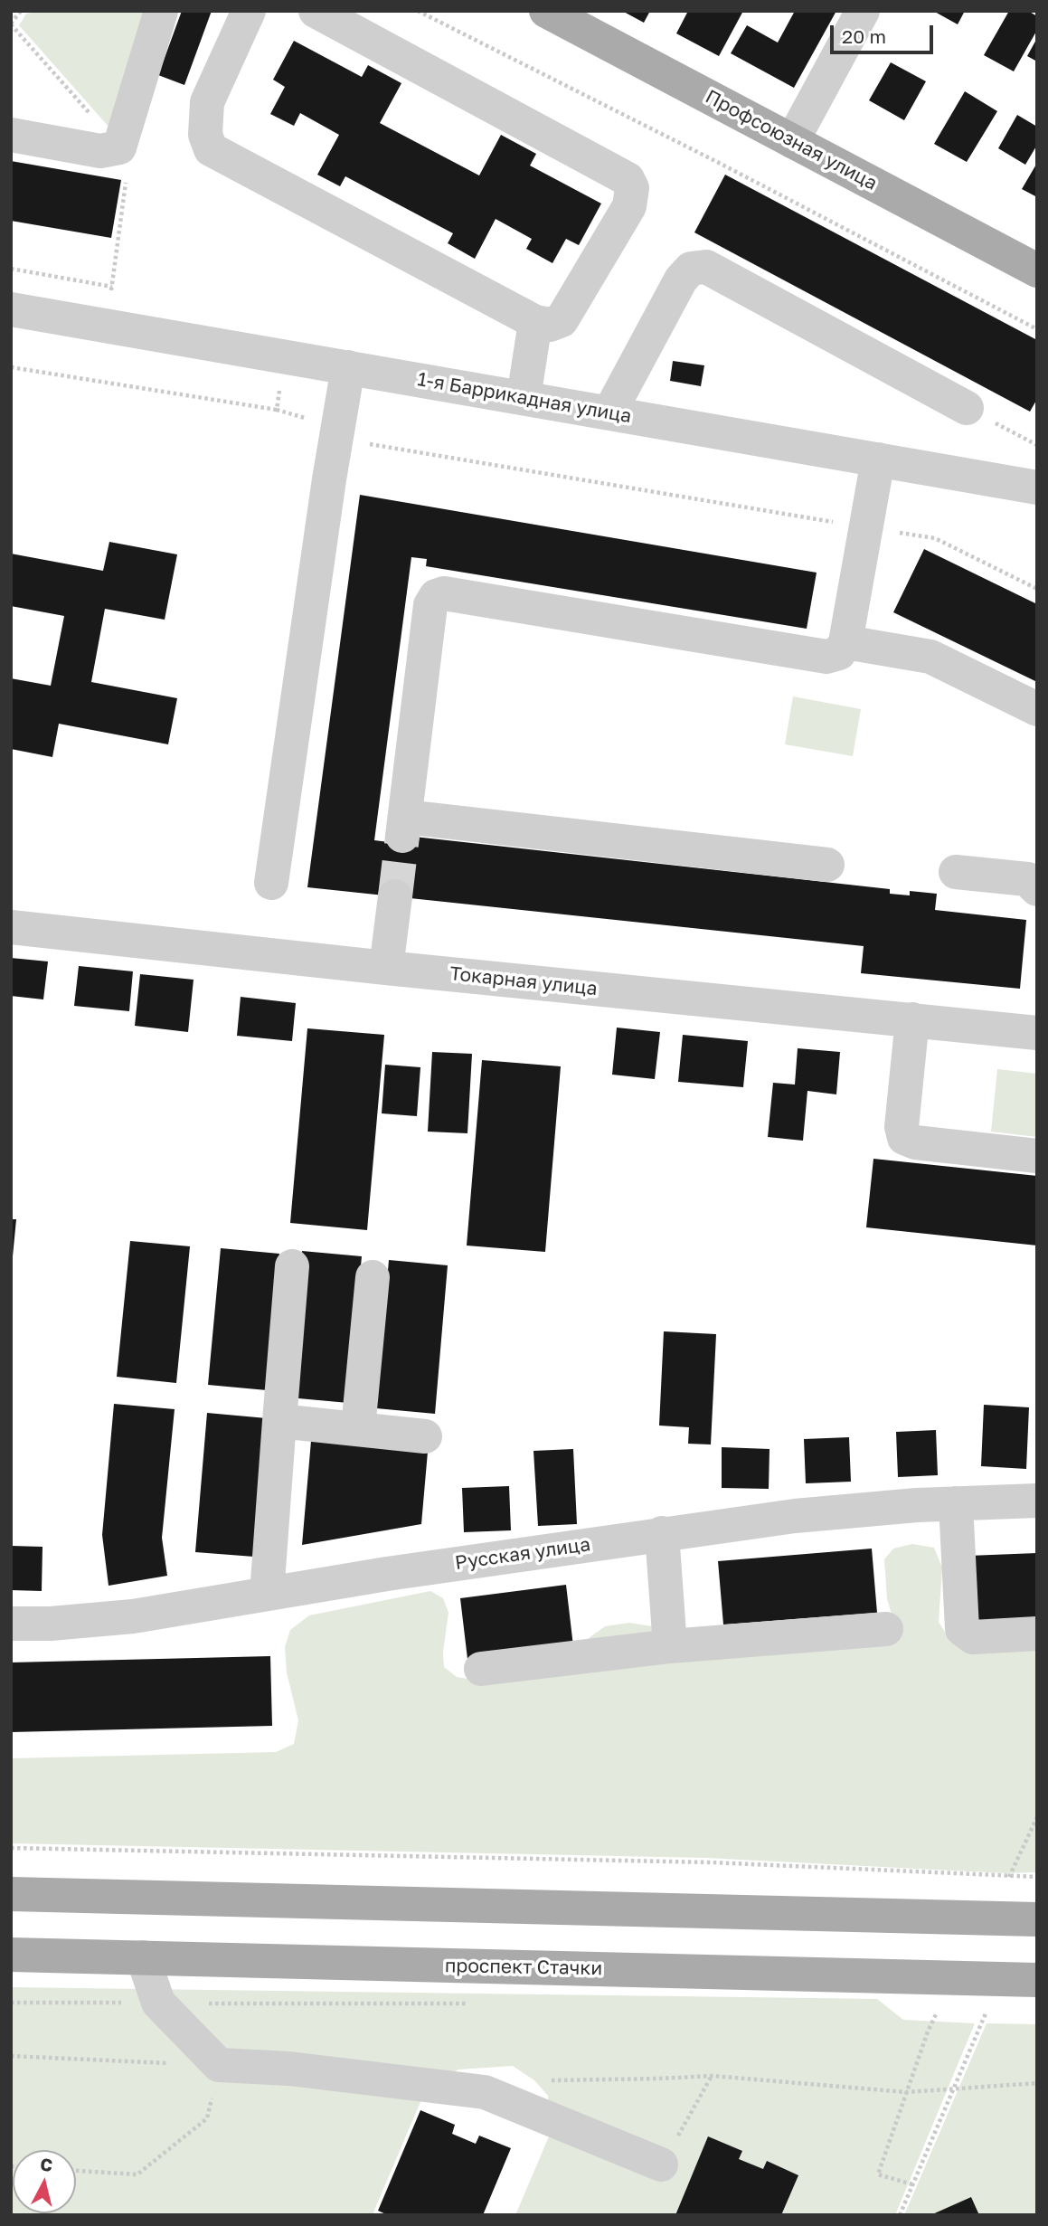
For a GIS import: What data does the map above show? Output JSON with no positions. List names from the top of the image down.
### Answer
{
  "streets": {
    "main road": ["Профсоюзная улица", "проспект Стачки"],
    "street": ["1-я Баррикадная улица", "Токарная улица", "Русская улица"]
  },
  "scale_bar": "20 m",
  "north": "top"
}
